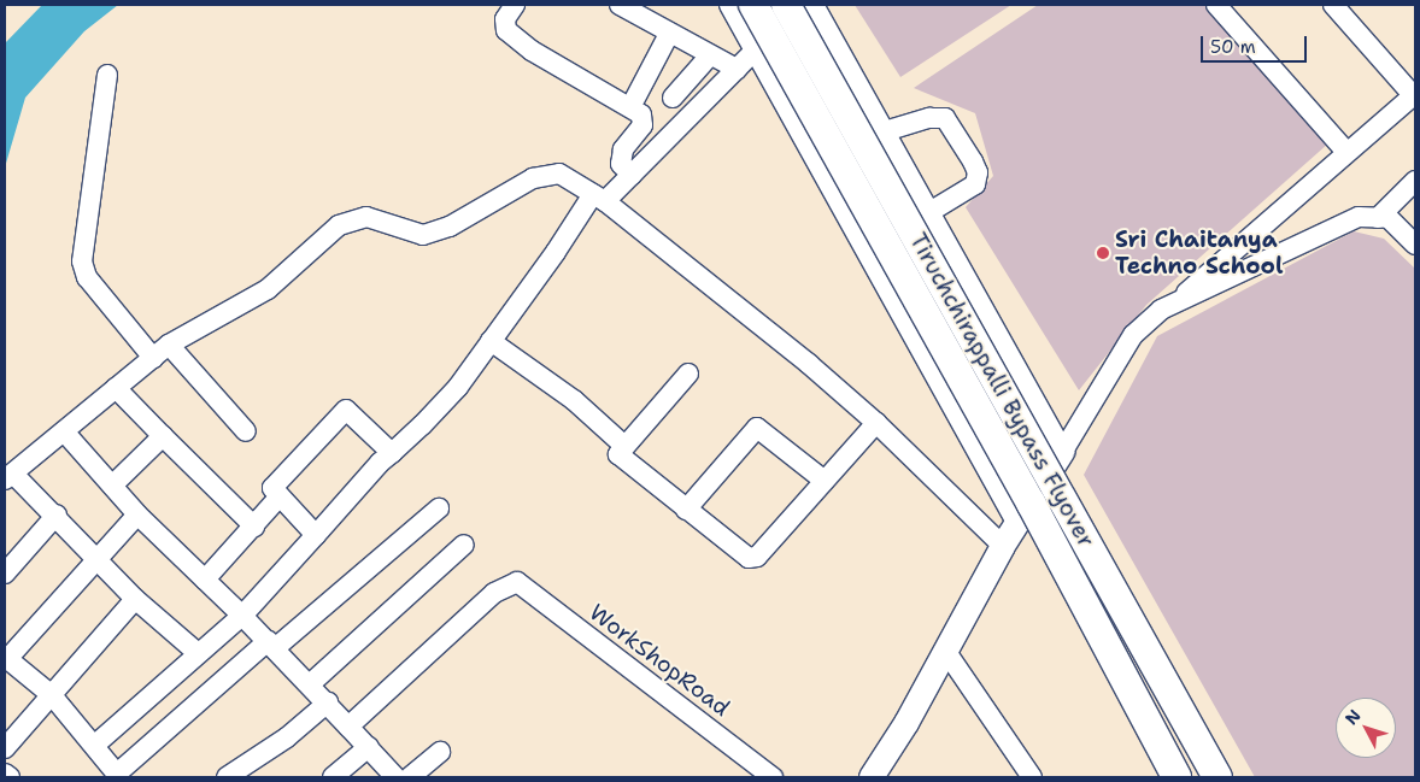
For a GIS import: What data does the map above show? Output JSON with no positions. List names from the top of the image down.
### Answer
{
  "streets": {
    "highway": ["Tiruchchirappalli Bypass Flyover"],
    "street": ["WorkShopRoad"]
  },
  "places": ["Sri Chaitanya Techno School"],
  "scale_bar": "50 m",
  "north": "top left"
}
